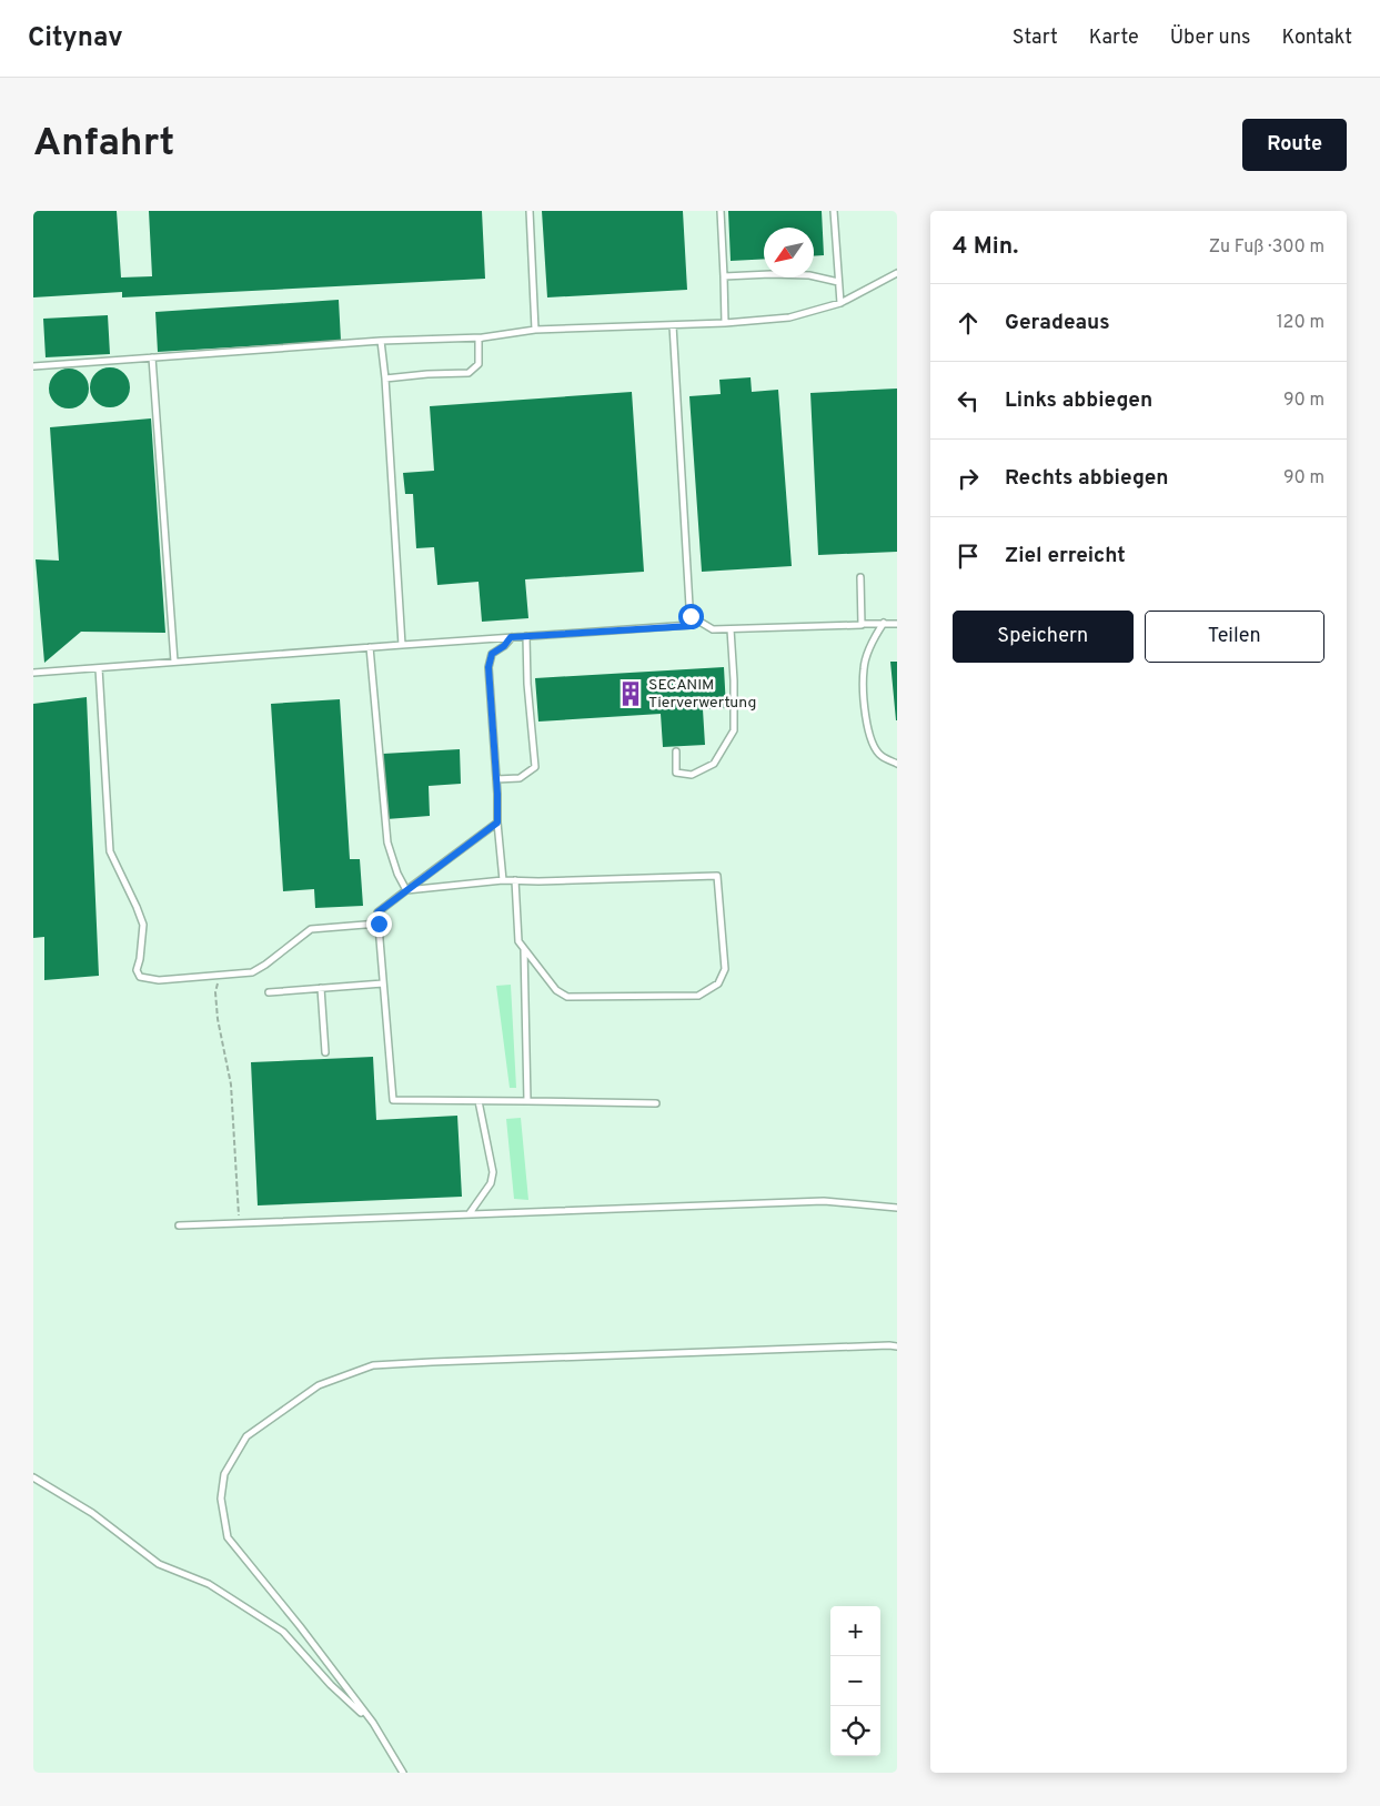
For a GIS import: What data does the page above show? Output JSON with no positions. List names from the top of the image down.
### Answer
{
  "places": {
    "building": ["SECANIM Tierverwertung"]
  },
  "north": "bottom left",
  "page": {
    "header": "Citynav",
    "nav": [
      "Start",
      "Karte",
      "Über uns",
      "Kontakt"
    ],
    "buttons": [
      "Route",
      ["Speichern", "Teilen"]
    ],
    "title": "Anfahrt",
    "heading": ["4 Min.", "Zu Fuß · 300 m"],
    "list": [
      ["Geradeaus", "120 m"],
      ["Links abbiegen", "90 m"],
      ["Rechts abbiegen", "90 m"],
      "Ziel erreicht"
    ],
    "map_buttons": ["+", "−"]
  }
}
